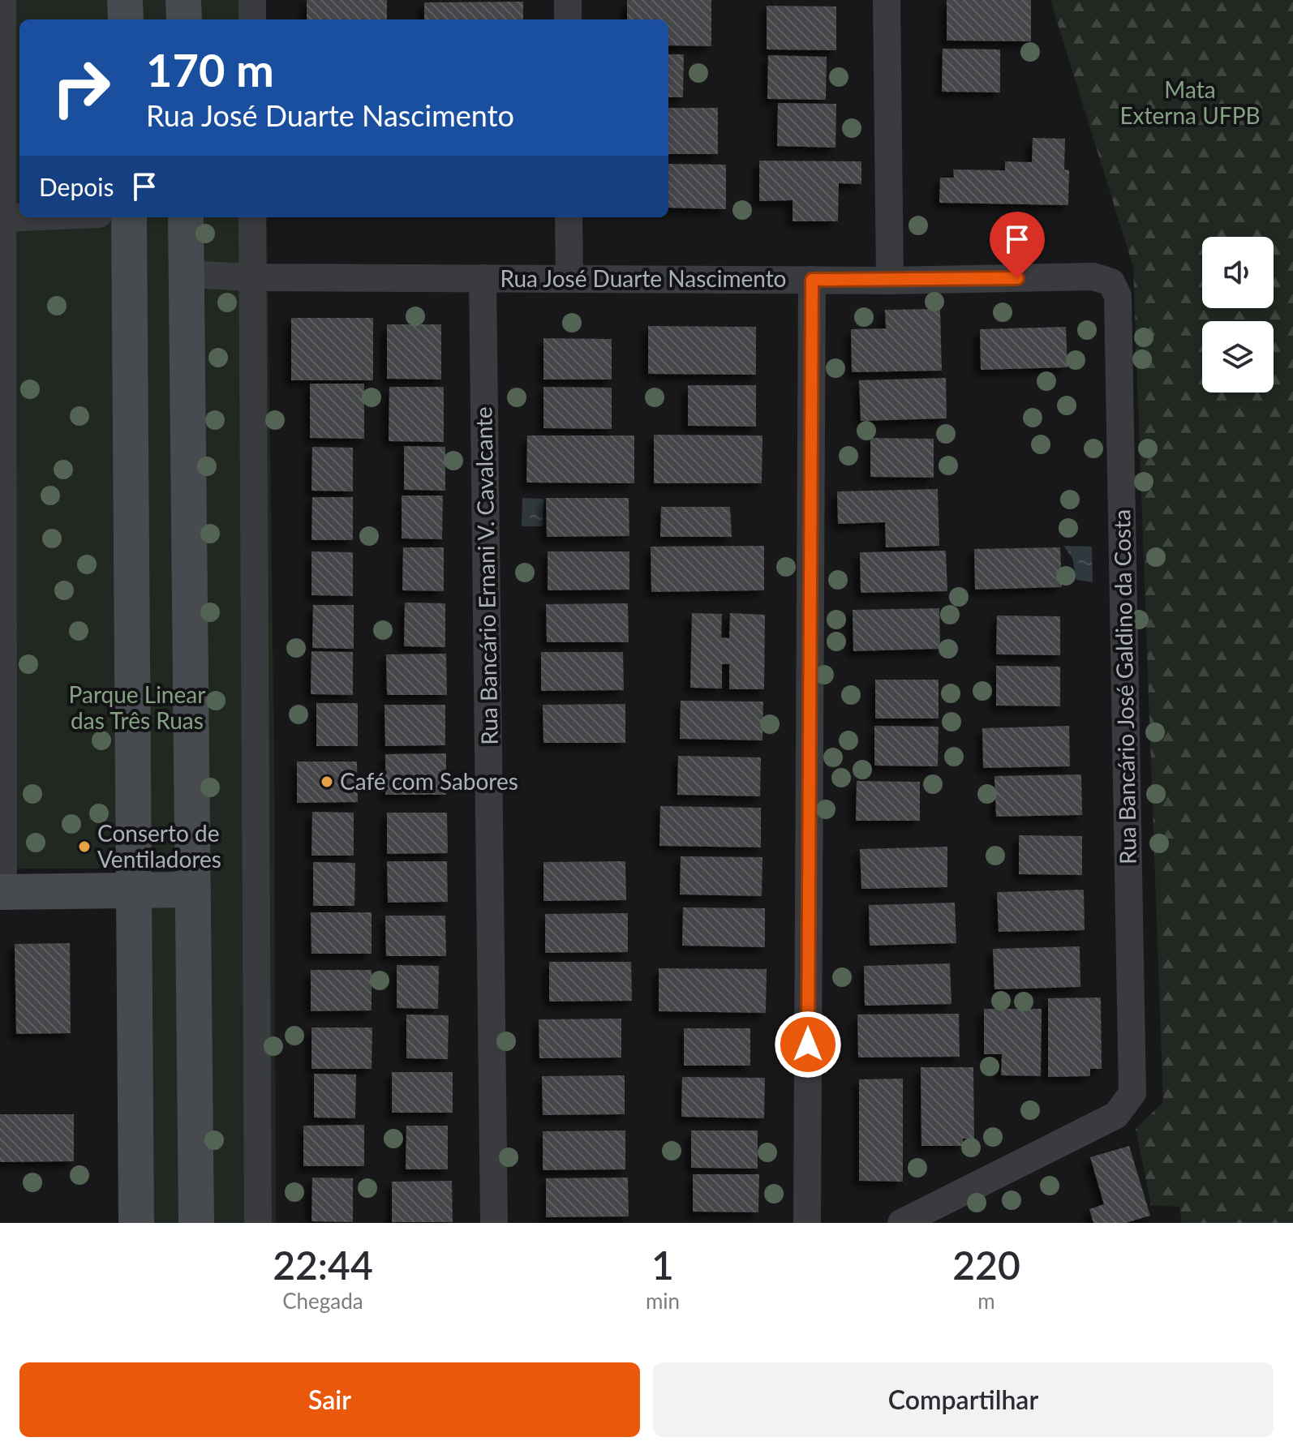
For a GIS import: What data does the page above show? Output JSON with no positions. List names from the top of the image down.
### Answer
{
  "streets": {
    "street": ["Rua José Duarte Nascimento", "Rua Bancário Ernani V. Cavalcante", "Rua Bancário José Galdino da Costa"]
  },
  "crossings": [
    ["Rua José Duarte Nascimento", "Rua Bancário Ernani V. Cavalcante"],
    ["Rua José Duarte Nascimento", "Rua Bancário José Galdino da Costa"]
  ],
  "parks": ["Mata Externa UFPB", "Parque Linear das Três Ruas"],
  "places": ["Café com Sabores", "Conserto de Ventiladores"],
  "page": {
    "turn": ["170 m", "Rua José Duarte Nascimento"],
    "then": "Depois",
    "eta": [
      "22:44",
      "Chegada",
      "1",
      "min",
      "220",
      "m"
    ],
    "buttons": ["Sair", "Compartilhar"]
  }
}
